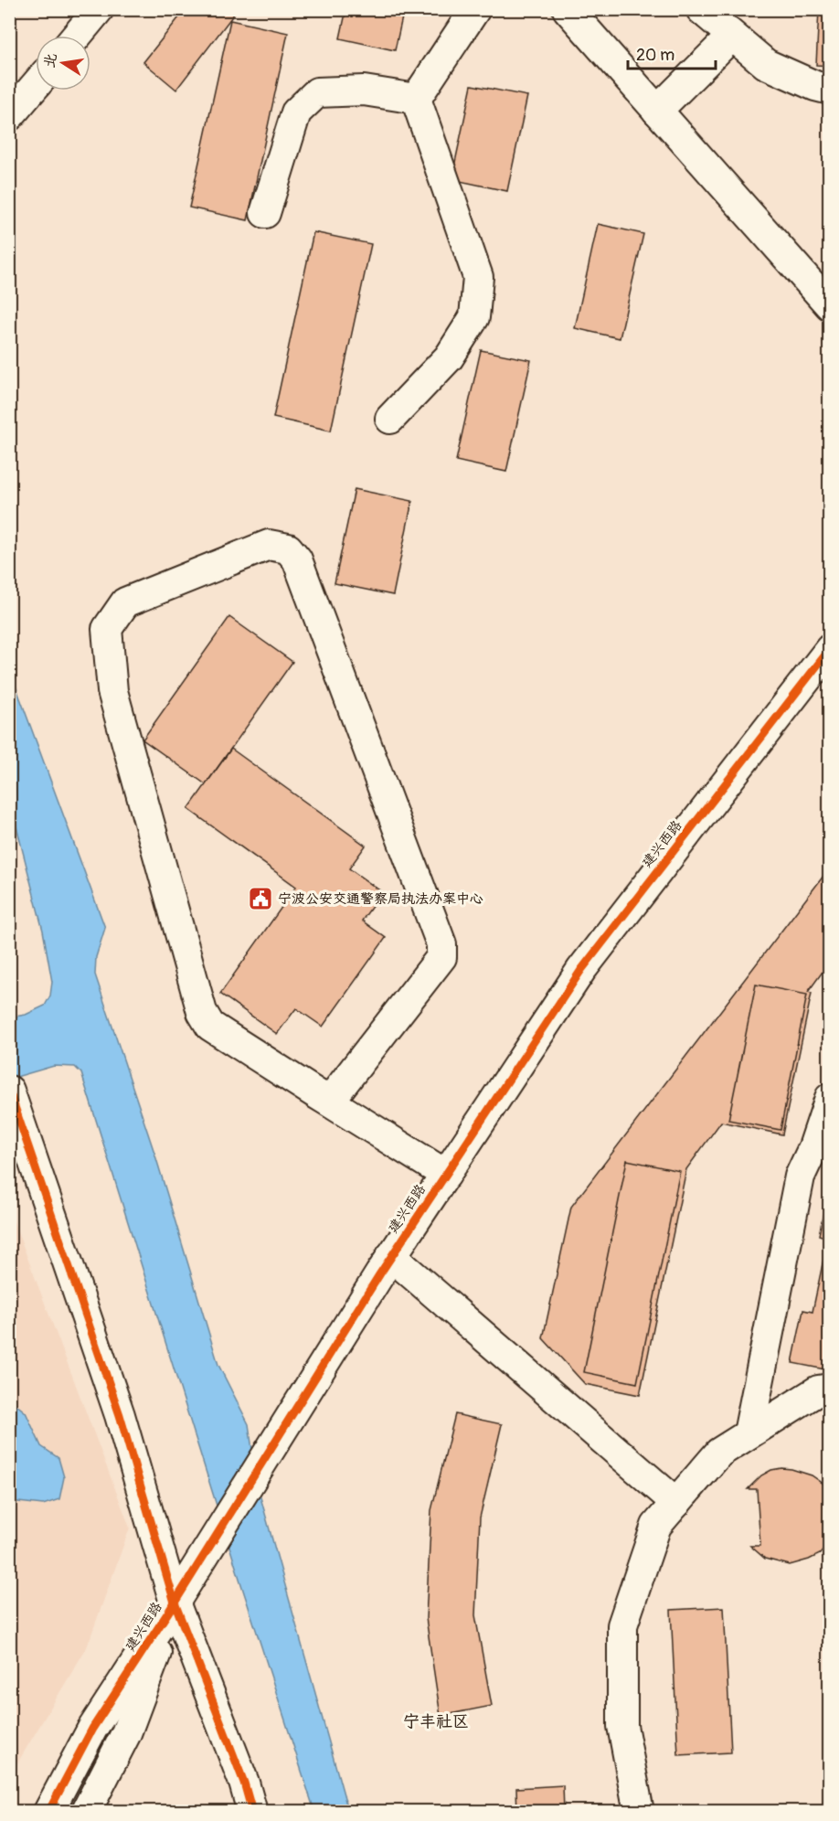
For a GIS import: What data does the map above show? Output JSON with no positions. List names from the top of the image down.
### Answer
{
  "streets": {
    "street": ["建兴西路"]
  },
  "districts": ["宁丰社区"],
  "places": {
    "public building": ["宁波公安交通警察局执法办案中心"]
  },
  "scale_bar": "20 m",
  "north": "left"
}
